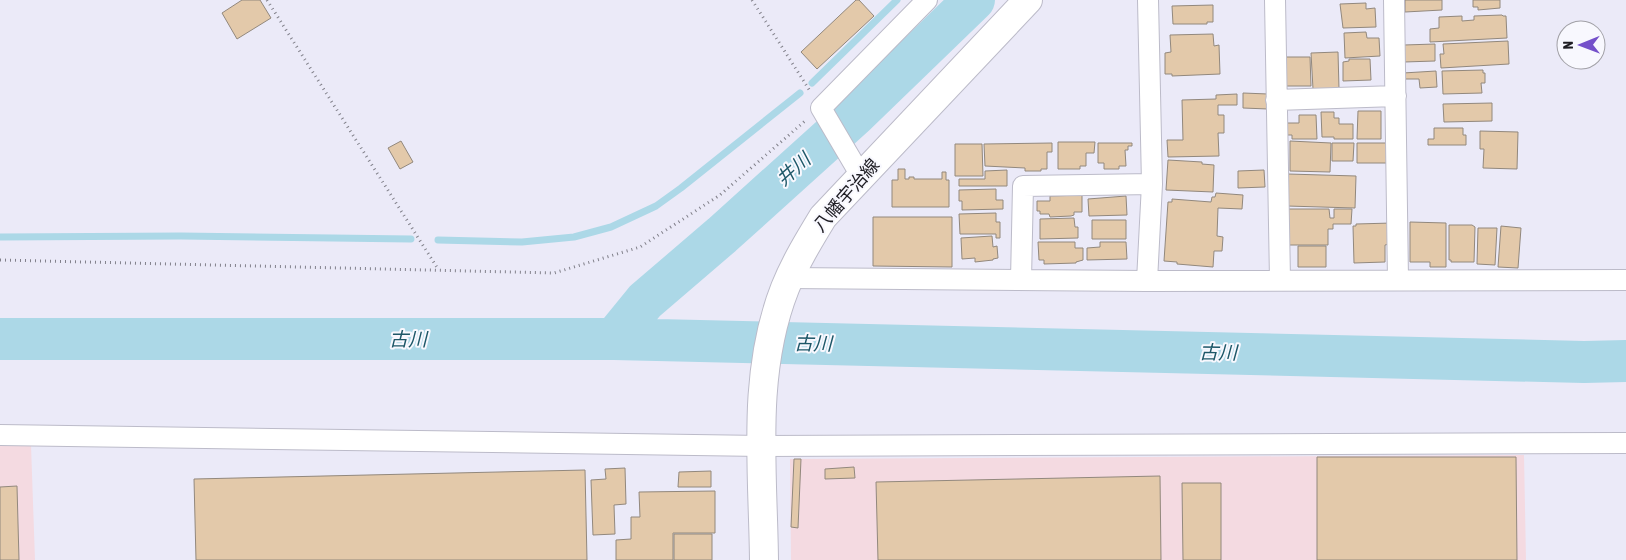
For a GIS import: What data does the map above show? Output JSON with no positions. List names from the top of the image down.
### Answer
{
  "streets": {
    "main road": ["八幡宇治線"]
  },
  "water": ["井川", "古川"],
  "north": "left"
}
